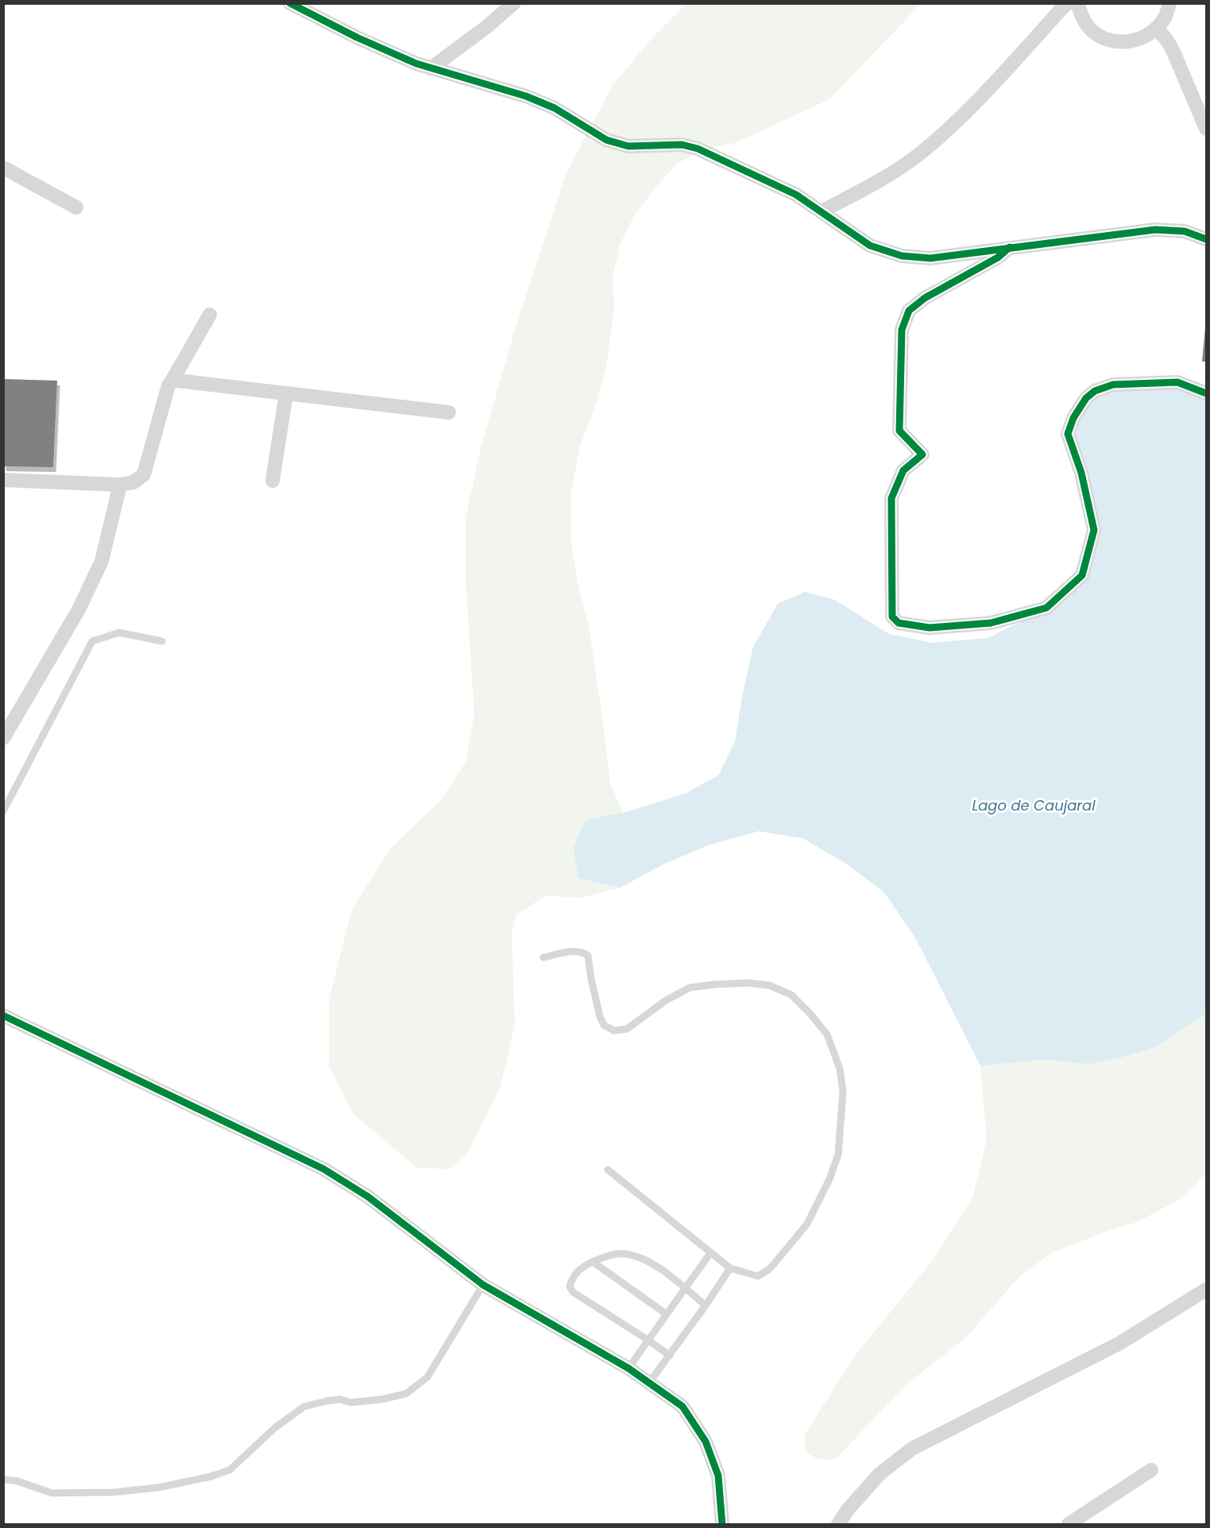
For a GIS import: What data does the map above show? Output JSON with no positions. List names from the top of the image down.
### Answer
{
  "water": ["Lago de Caujaral"]
}
